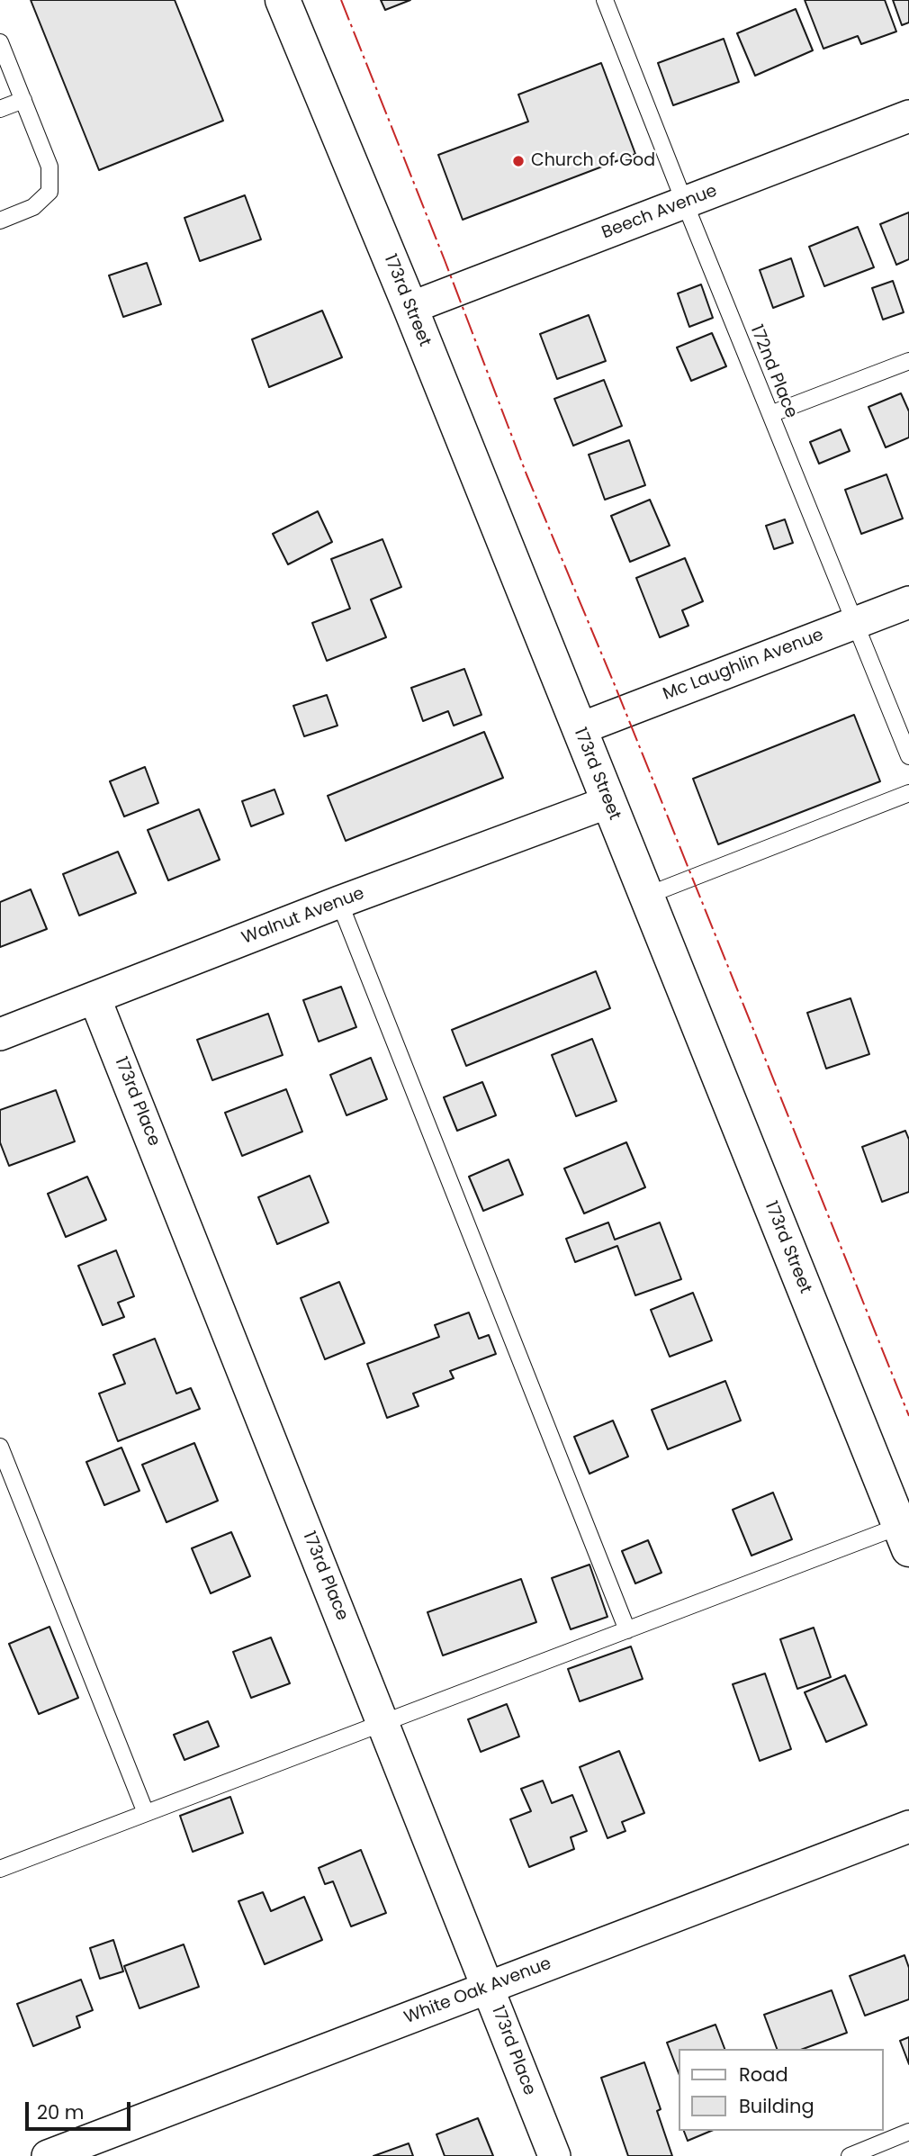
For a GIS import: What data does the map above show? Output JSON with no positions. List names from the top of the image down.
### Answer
{
  "streets": {
    "street": [
      "Beech Avenue",
      "173rd Street",
      "Mc Laughlin Avenue",
      "Walnut Avenue",
      "173rd Place",
      "White Oak Avenue"
    ],
    "lane": ["172nd Place"]
  },
  "crossings": [
    ["Beech Avenue", "173rd Street"],
    ["Beech Avenue", "172nd Place"],
    ["173rd Street", "Mc Laughlin Avenue"],
    ["173rd Street", "Walnut Avenue"],
    ["172nd Place", "Mc Laughlin Avenue"],
    ["Walnut Avenue", "173rd Place"],
    ["173rd Place", "White Oak Avenue"]
  ],
  "places": ["Church of God"],
  "legend": ["Road", "Building"],
  "scale_bar": "20 m"
}
